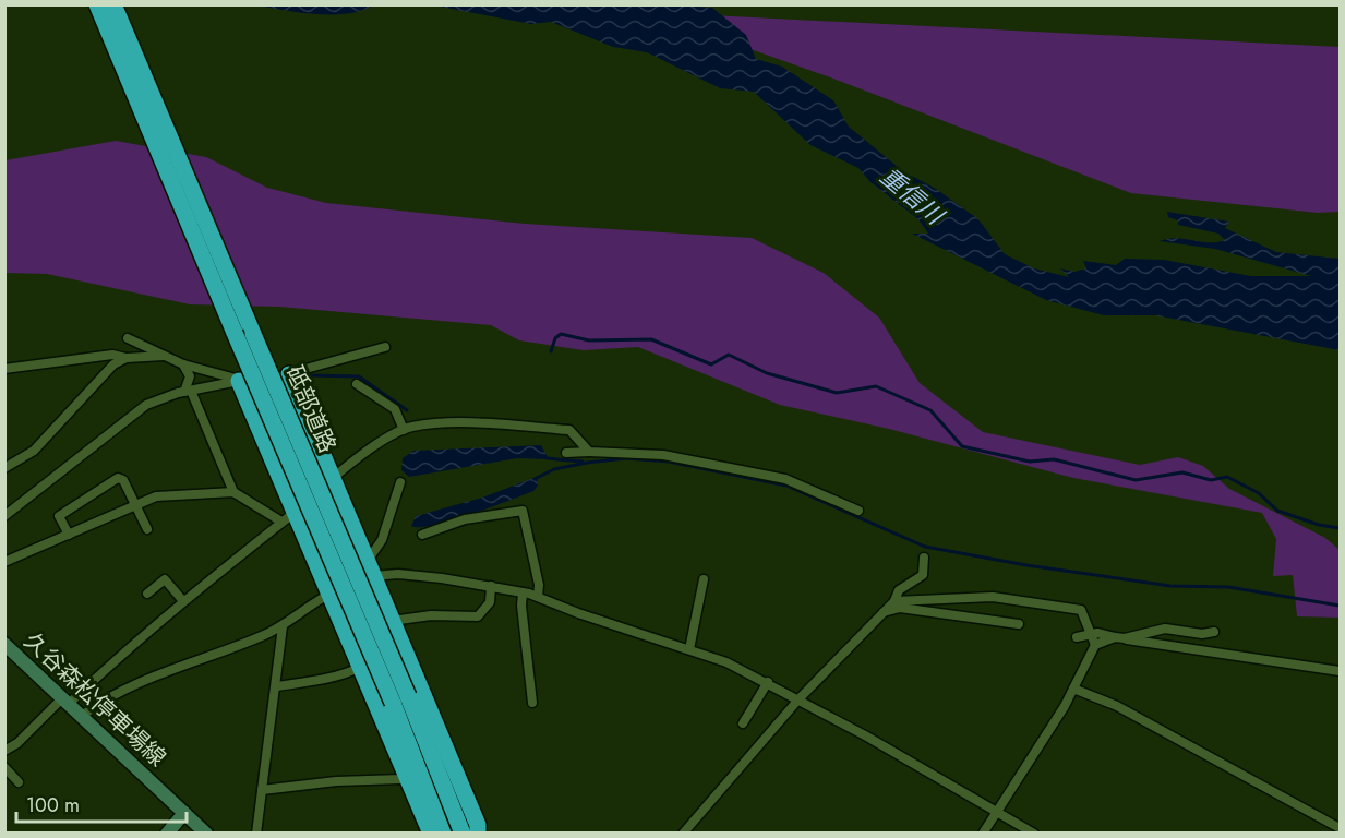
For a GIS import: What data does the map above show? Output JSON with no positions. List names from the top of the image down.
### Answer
{
  "streets": {
    "highway": ["砥部道路"],
    "main road": ["久谷森松停車場線"]
  },
  "water": ["重信川"],
  "scale_bar": "100 m"
}
